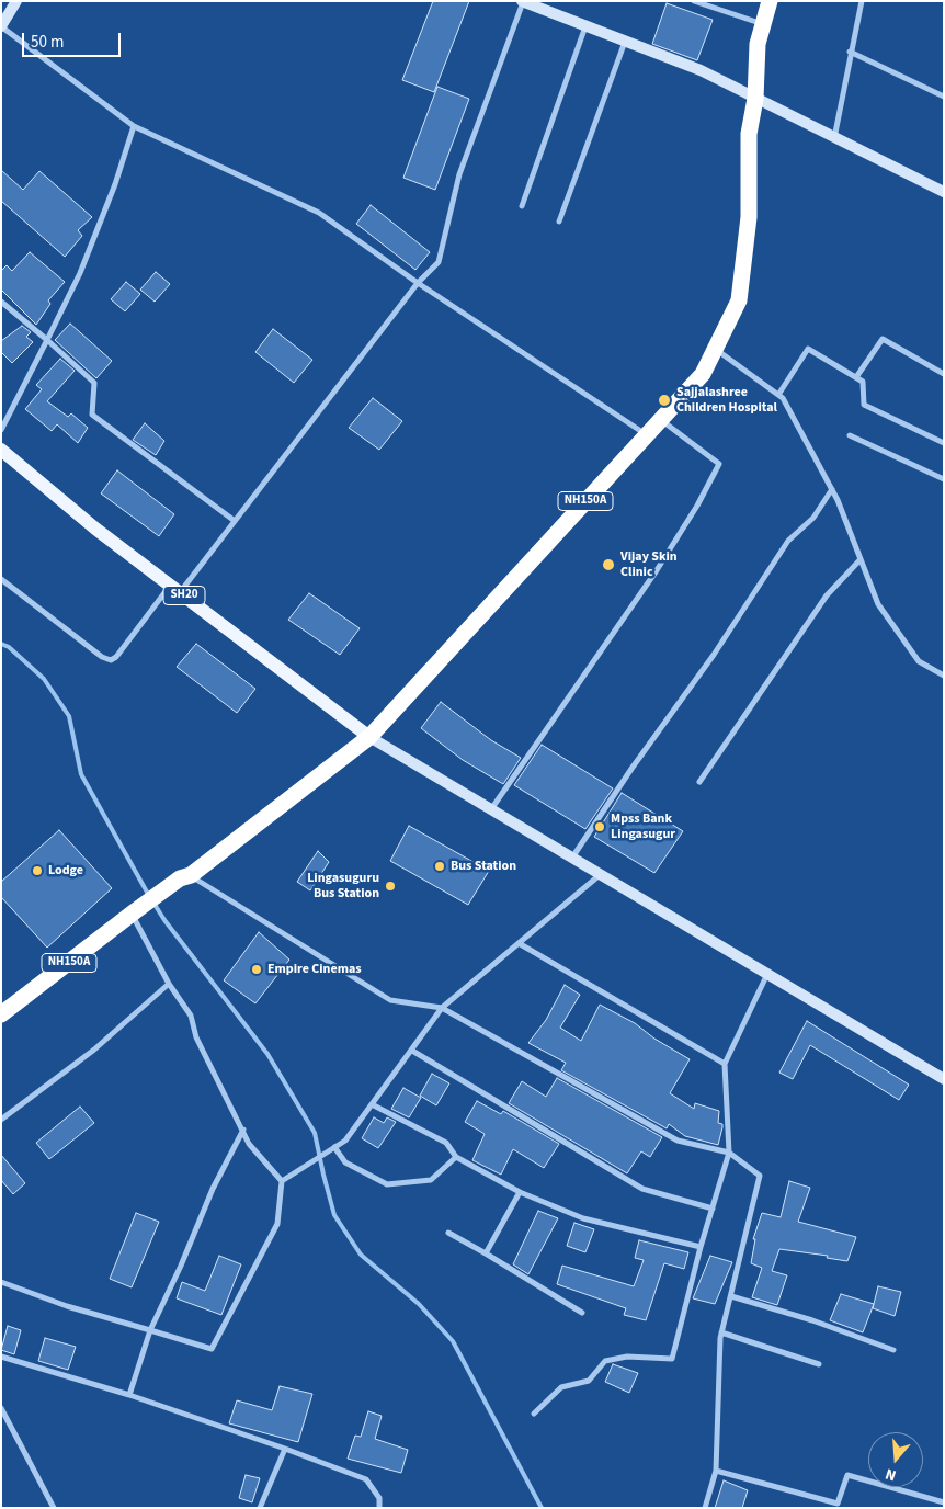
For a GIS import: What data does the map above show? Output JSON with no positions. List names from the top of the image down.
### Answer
{
  "streets": {
    "highway": ["NH150A"],
    "main road": ["SH20"]
  },
  "crossings": [
    ["NH150A", "SH20"]
  ],
  "places": [
    "Sajjalashree Children Hospital",
    "Vijay Skin Clinic",
    "Mpss Bank Lingasugur",
    "Bus Station",
    "Lodge",
    "Lingasuguru Bus Station",
    "Empire Cinemas"
  ],
  "scale_bar": "50 m",
  "north": "bottom"
}
